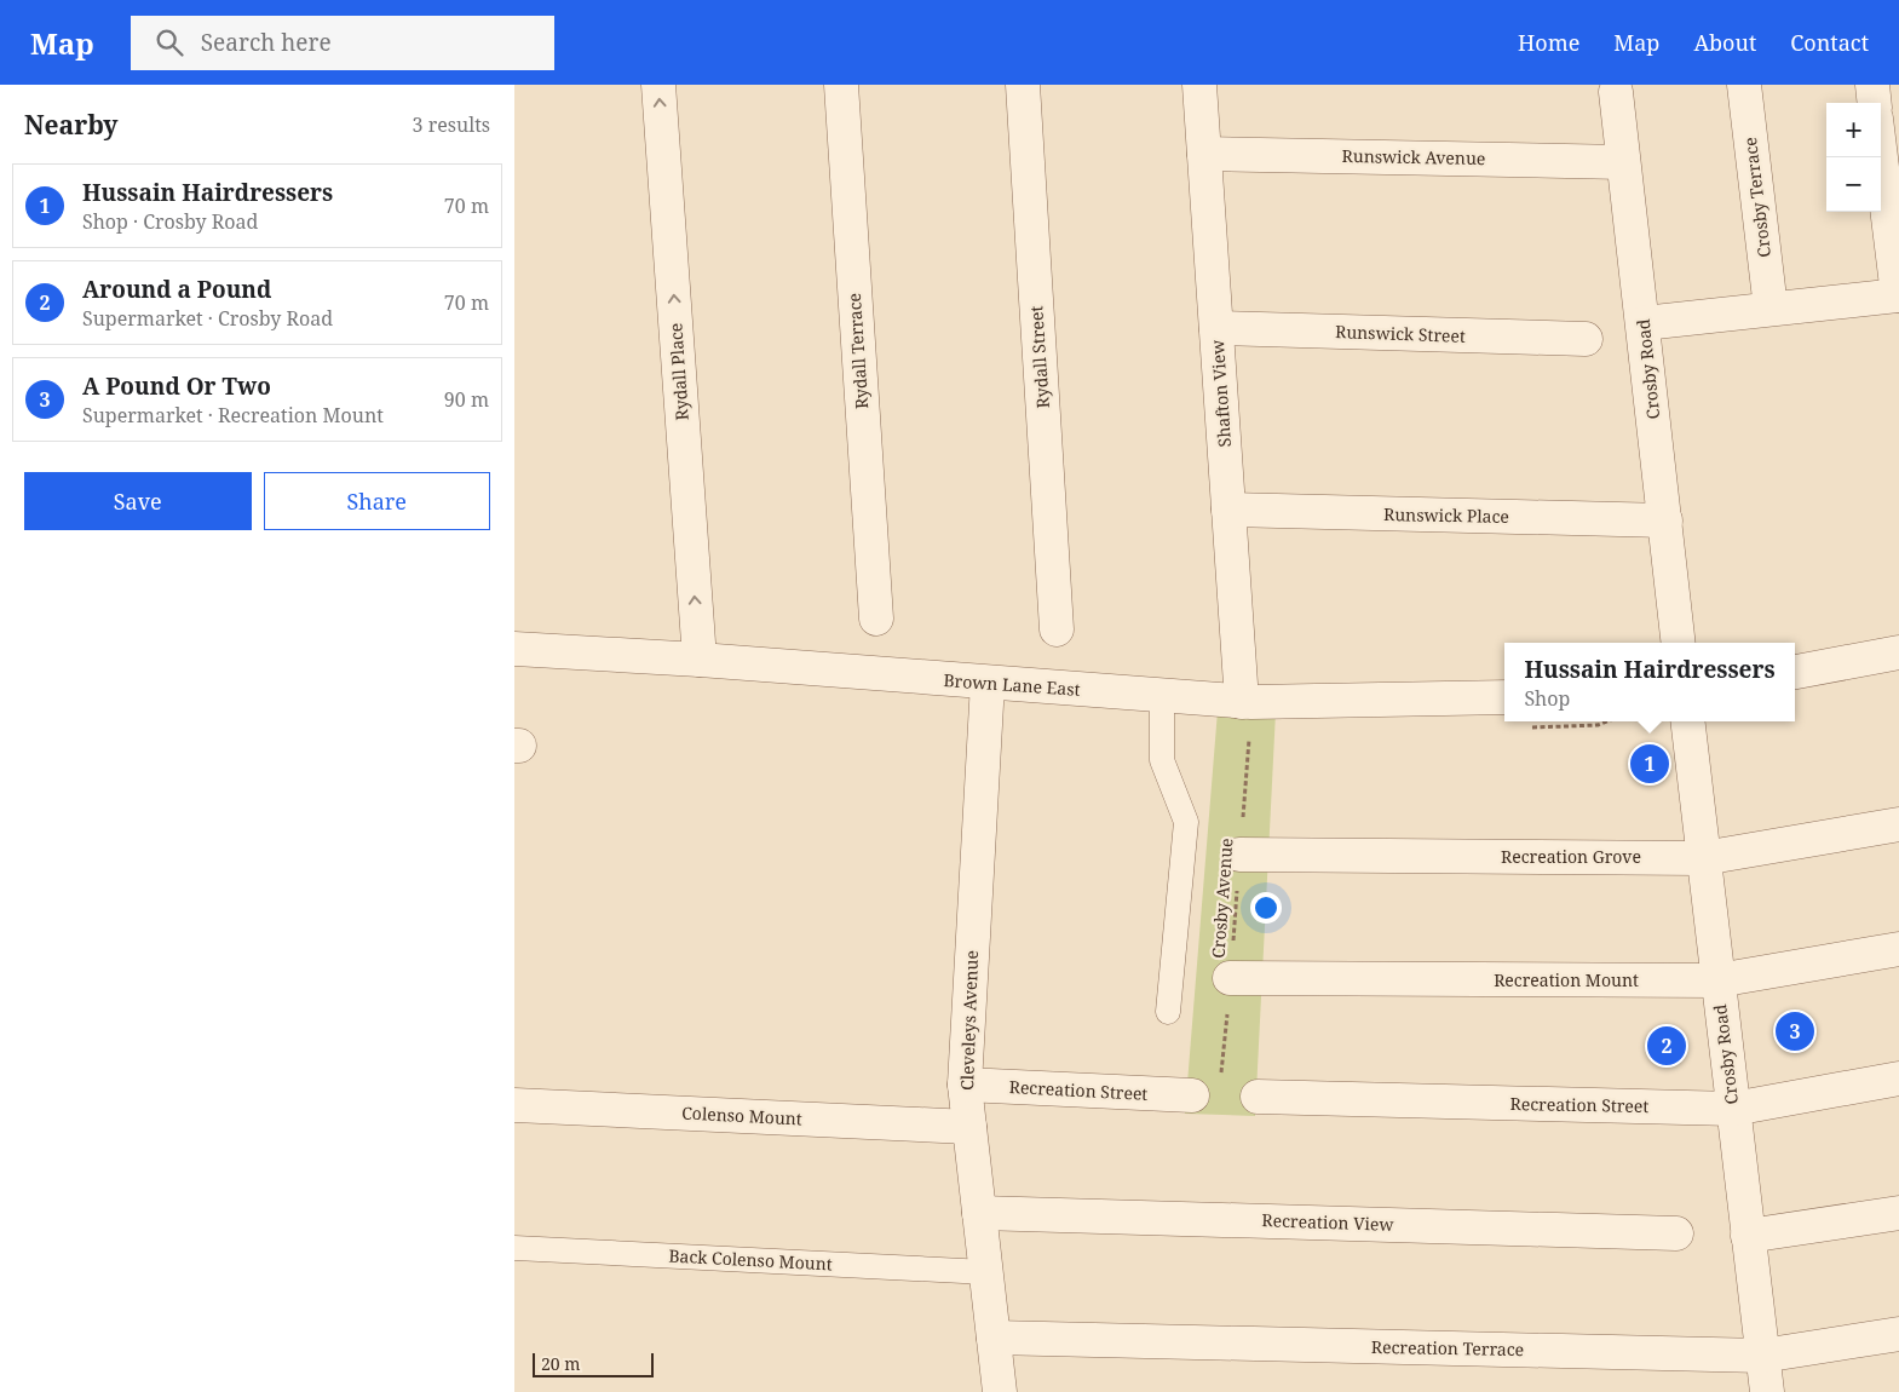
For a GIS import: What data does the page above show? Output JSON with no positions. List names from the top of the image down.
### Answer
{
  "streets": {
    "street": [
      "Runswick Avenue",
      "Crosby Terrace",
      "Runswick Street",
      "Rydall Terrace",
      "Rydall Street",
      "Crosby Road",
      "Rydall Place",
      "Shafton View",
      "Runswick Place",
      "Brown Lane East",
      "Recreation Grove",
      "Recreation Mount",
      "Cleveleys Avenue",
      "Recreation Street",
      "Colenso Mount",
      "Recreation View",
      "Recreation Terrace"
    ],
    "lane": ["Back Colenso Mount"],
    "path": ["Crosby Avenue"]
  },
  "crossings": [
    ["Runswick Avenue", "Crosby Road"],
    ["Runswick Avenue", "Shafton View"],
    ["Runswick Street", "Shafton View"],
    ["Crosby Road", "Runswick Place"],
    ["Crosby Road", "Recreation Grove"],
    ["Crosby Road", "Recreation Mount"],
    ["Crosby Road", "Recreation Street"],
    ["Crosby Road", "Recreation Terrace"],
    ["Rydall Place", "Brown Lane East"],
    ["Shafton View", "Runswick Place"],
    ["Shafton View", "Brown Lane East"],
    ["Shafton View", "Crosby Avenue"],
    ["Brown Lane East", "Crosby Avenue"],
    ["Brown Lane East", "Cleveleys Avenue"],
    ["Recreation Grove", "Crosby Avenue"],
    ["Crosby Avenue", "Recreation Mount"],
    ["Crosby Avenue", "Recreation Street"],
    ["Cleveleys Avenue", "Recreation Street"],
    ["Cleveleys Avenue", "Colenso Mount"],
    ["Cleveleys Avenue", "Recreation View"],
    ["Cleveleys Avenue", "Back Colenso Mount"],
    ["Cleveleys Avenue", "Recreation Terrace"]
  ],
  "one_way": ["Rydall Place"],
  "scale_bar": "20 m",
  "page": {
    "header": "Map",
    "search": "Search here",
    "nav": [
      "Home",
      "Map",
      "About",
      "Contact"
    ],
    "heading": ["Nearby", "3 results"],
    "map_buttons": ["+", "−"],
    "list": [
      {
        "mark": "1",
        "name": "Hussain Hairdressers",
        "note": "Shop · Crosby Road",
        "value": "70 m"
      },
      {
        "mark": "2",
        "name": "Around a Pound",
        "note": "Supermarket · Crosby Road",
        "value": "70 m"
      },
      {
        "mark": "3",
        "name": "A Pound Or Two",
        "note": "Supermarket · Recreation Mount",
        "value": "90 m"
      }
    ],
    "buttons": ["Save", "Share"],
    "popup": ["Hussain Hairdressers", "Shop"],
    "pins": ["1", "3", "2"],
    "scale": "20 m"
  }
}
